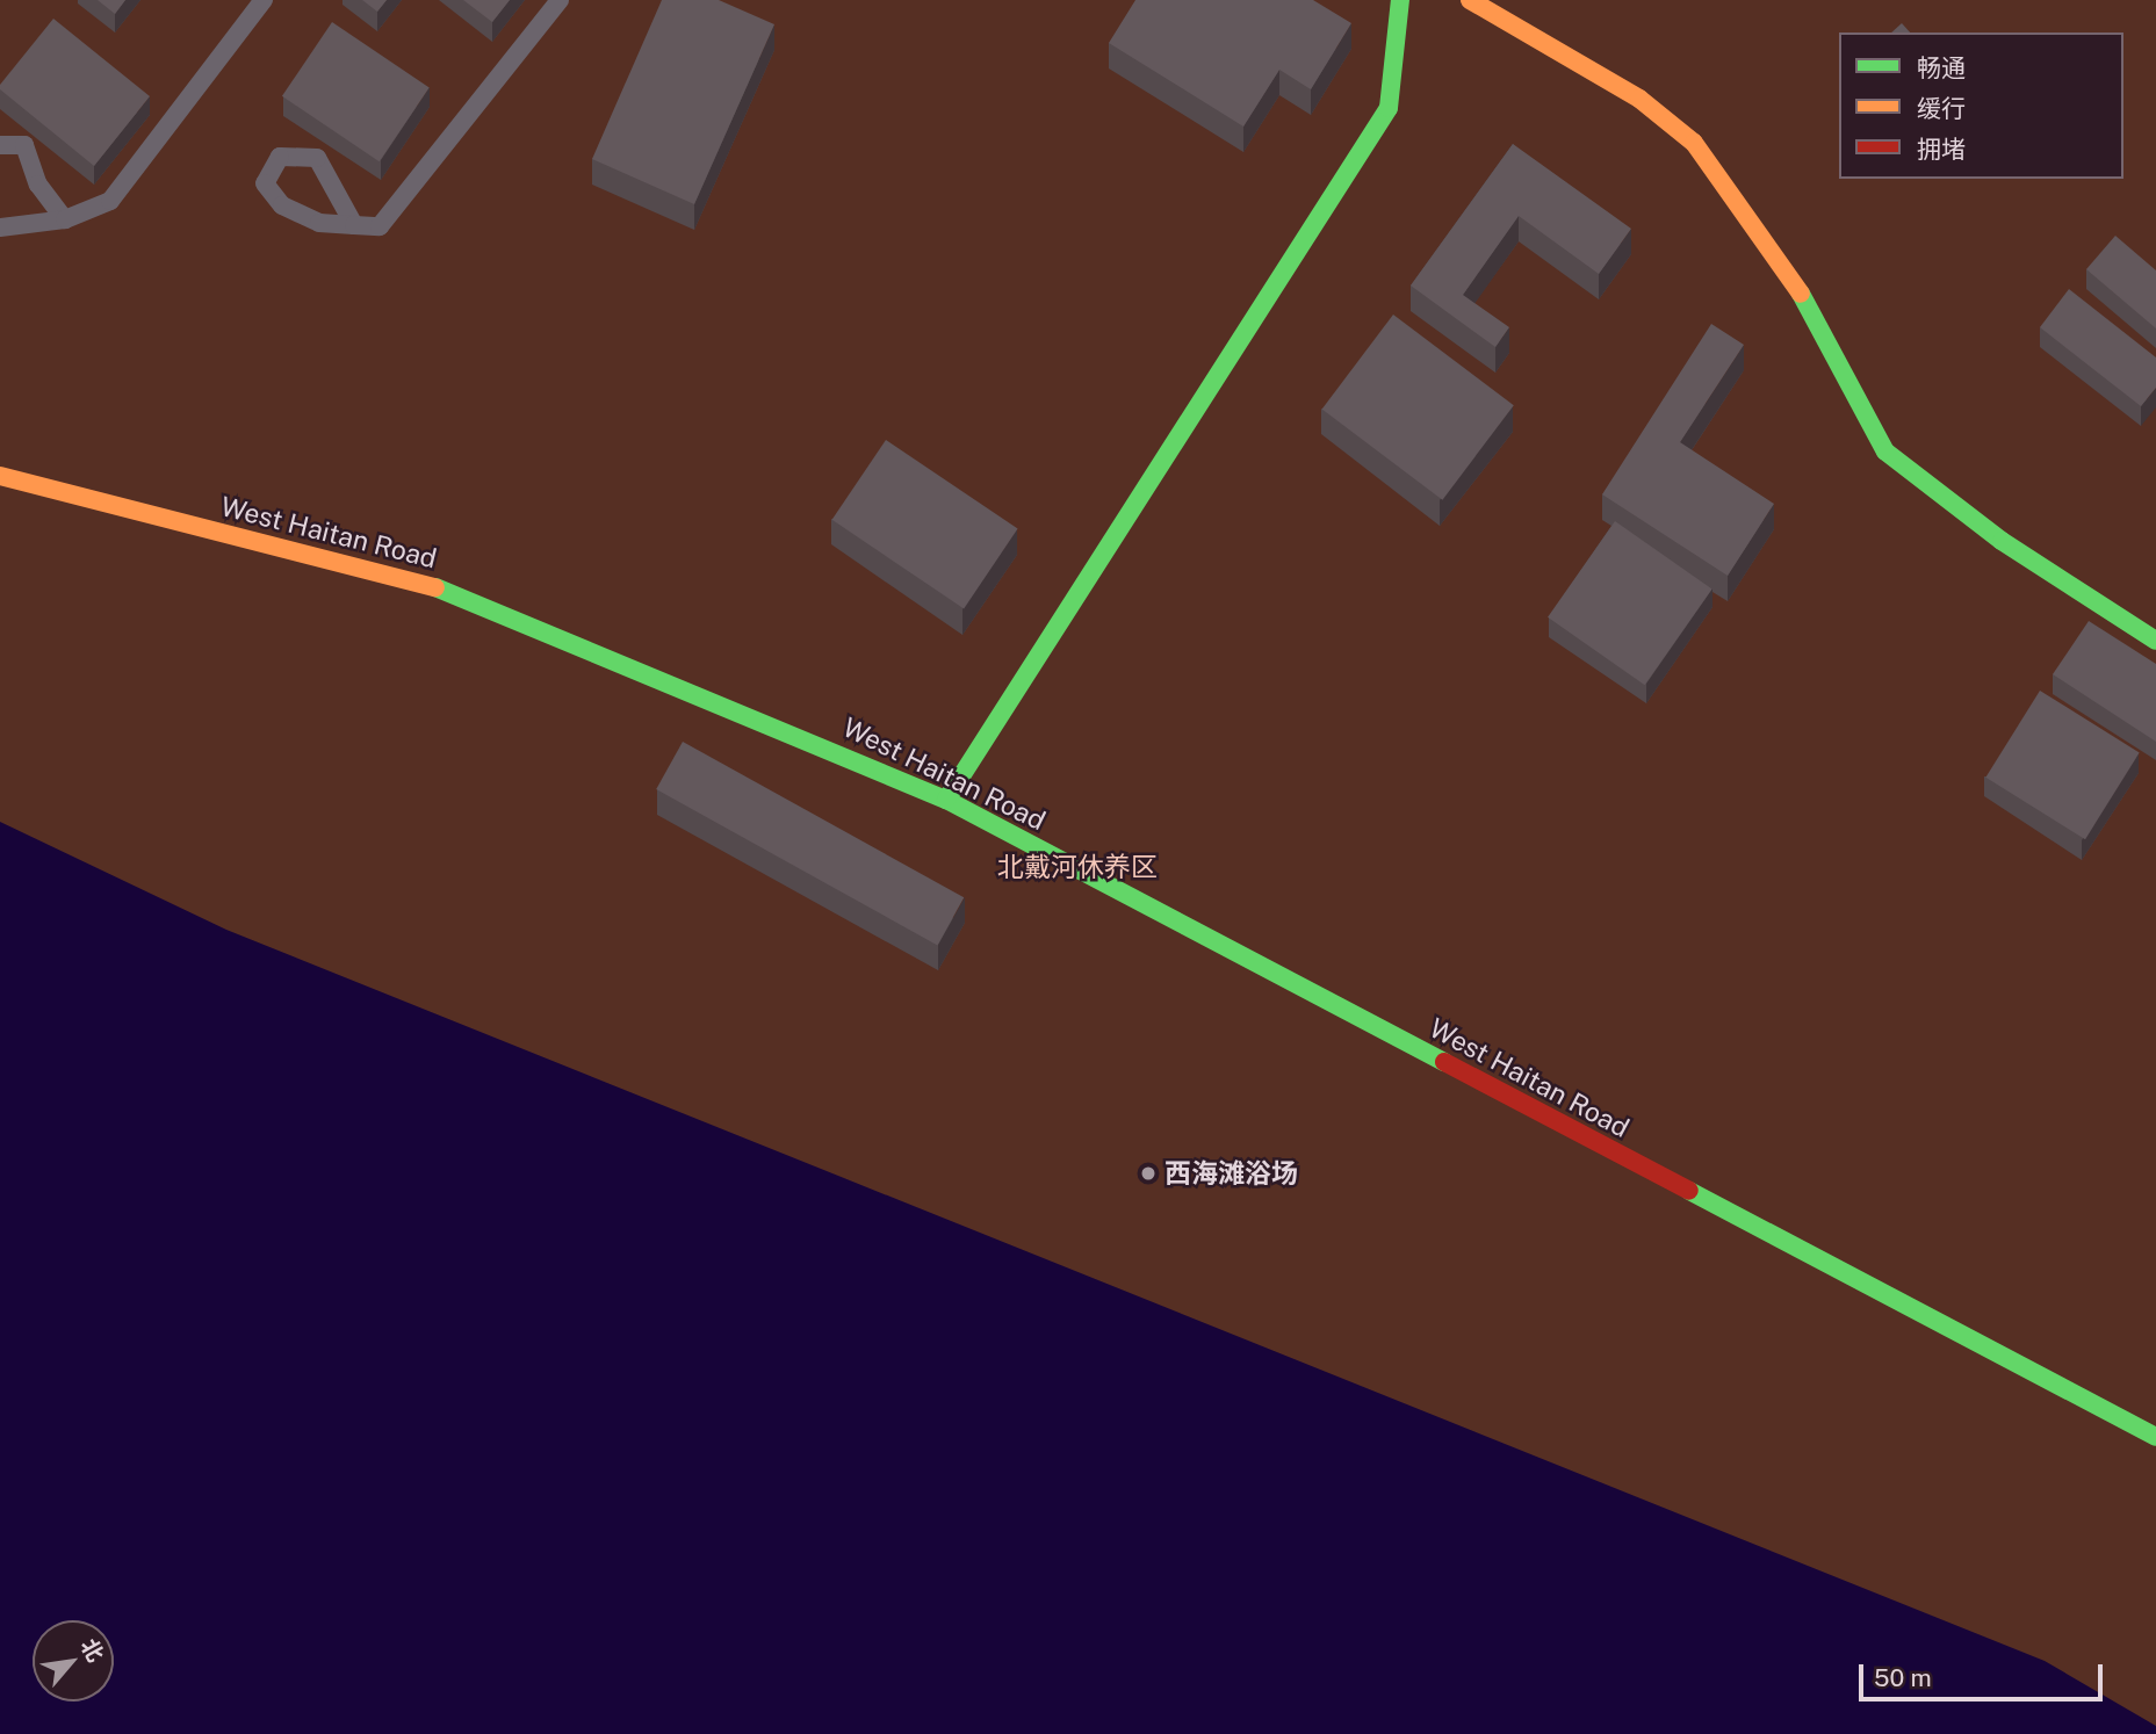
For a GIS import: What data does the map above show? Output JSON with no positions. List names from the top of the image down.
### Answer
{
  "streets": {
    "main road": ["West Haitan Road"]
  },
  "parks": ["北戴河休养区"],
  "places": ["西海滩浴场"],
  "legend": ["畅通", "缓行", "拥堵"],
  "scale_bar": "50 m",
  "north": "top right"
}
